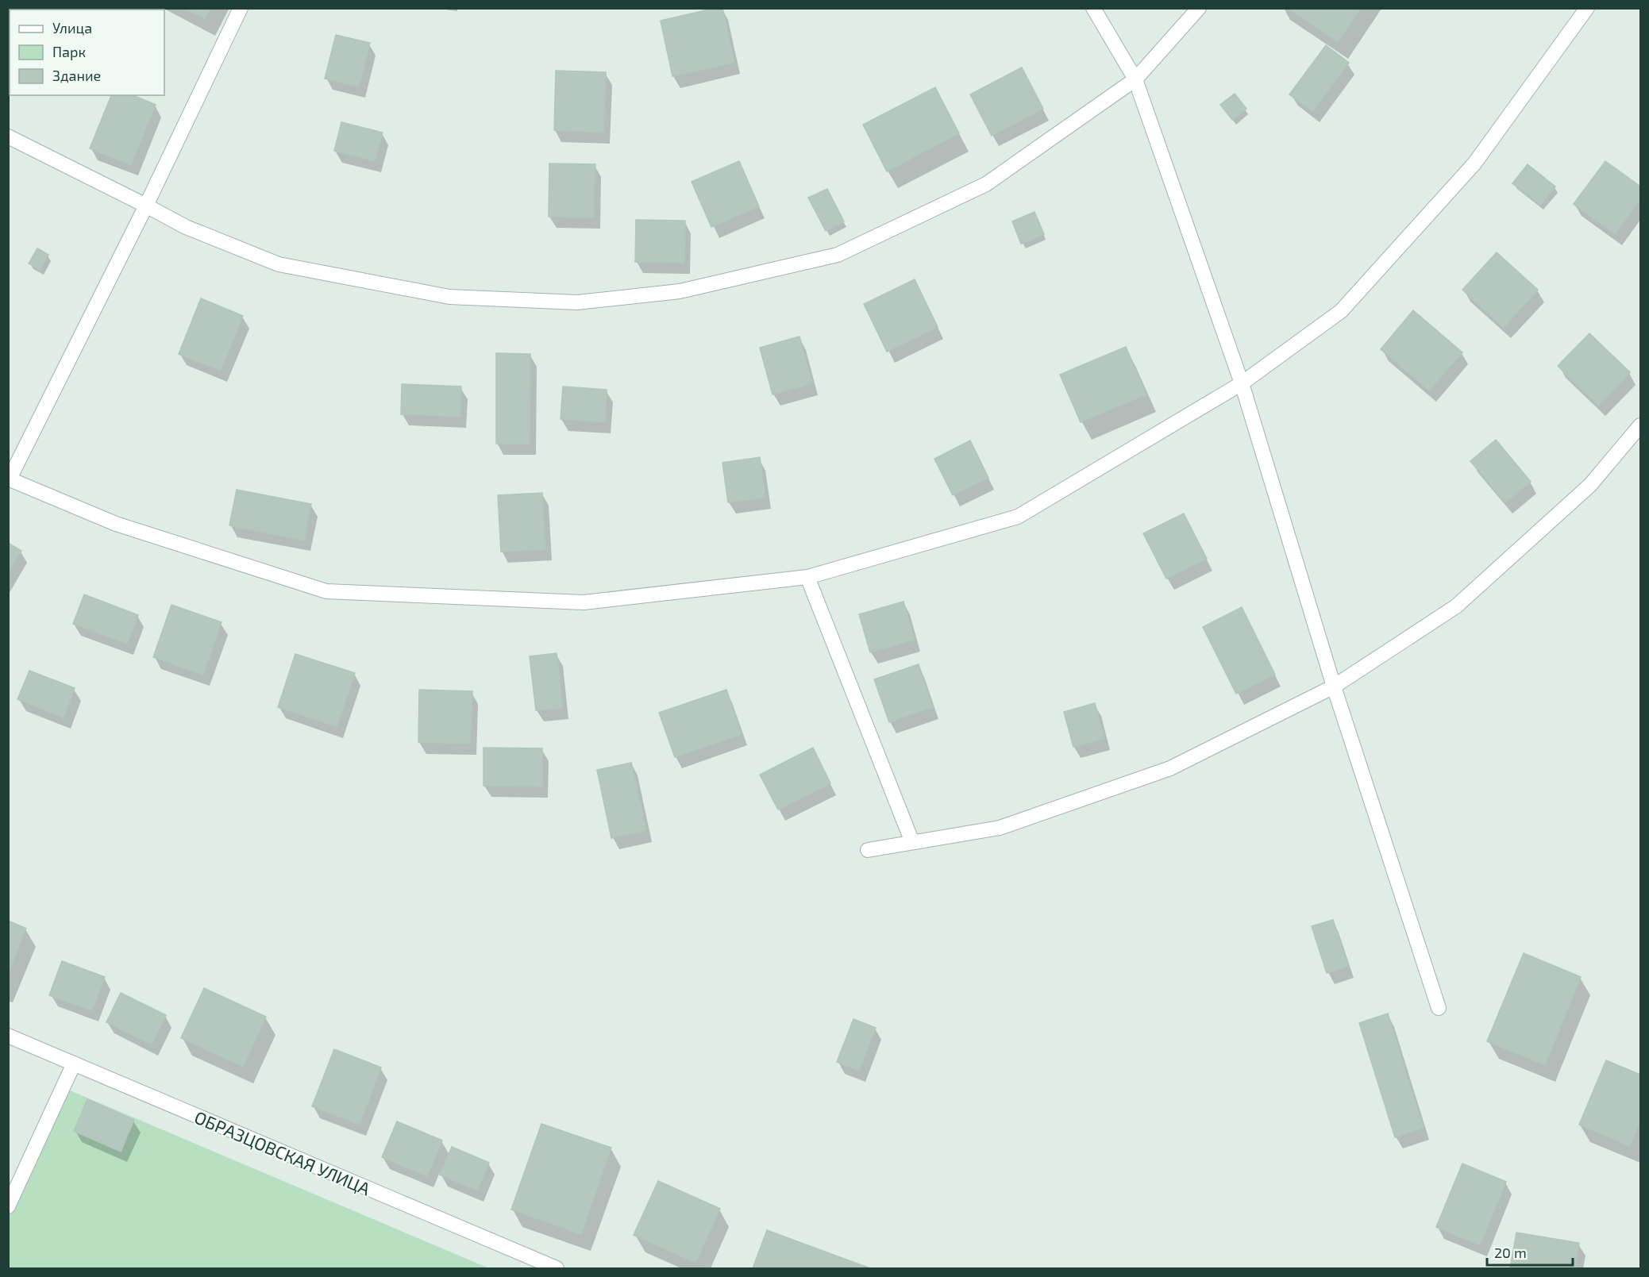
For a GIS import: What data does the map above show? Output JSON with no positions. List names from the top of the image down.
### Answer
{
  "streets": {
    "street": ["ОБРАЗЦОВСКАЯ УЛИЦА"]
  },
  "legend": ["Улица", "Парк", "Здание"],
  "scale_bar": "20 m"
}
